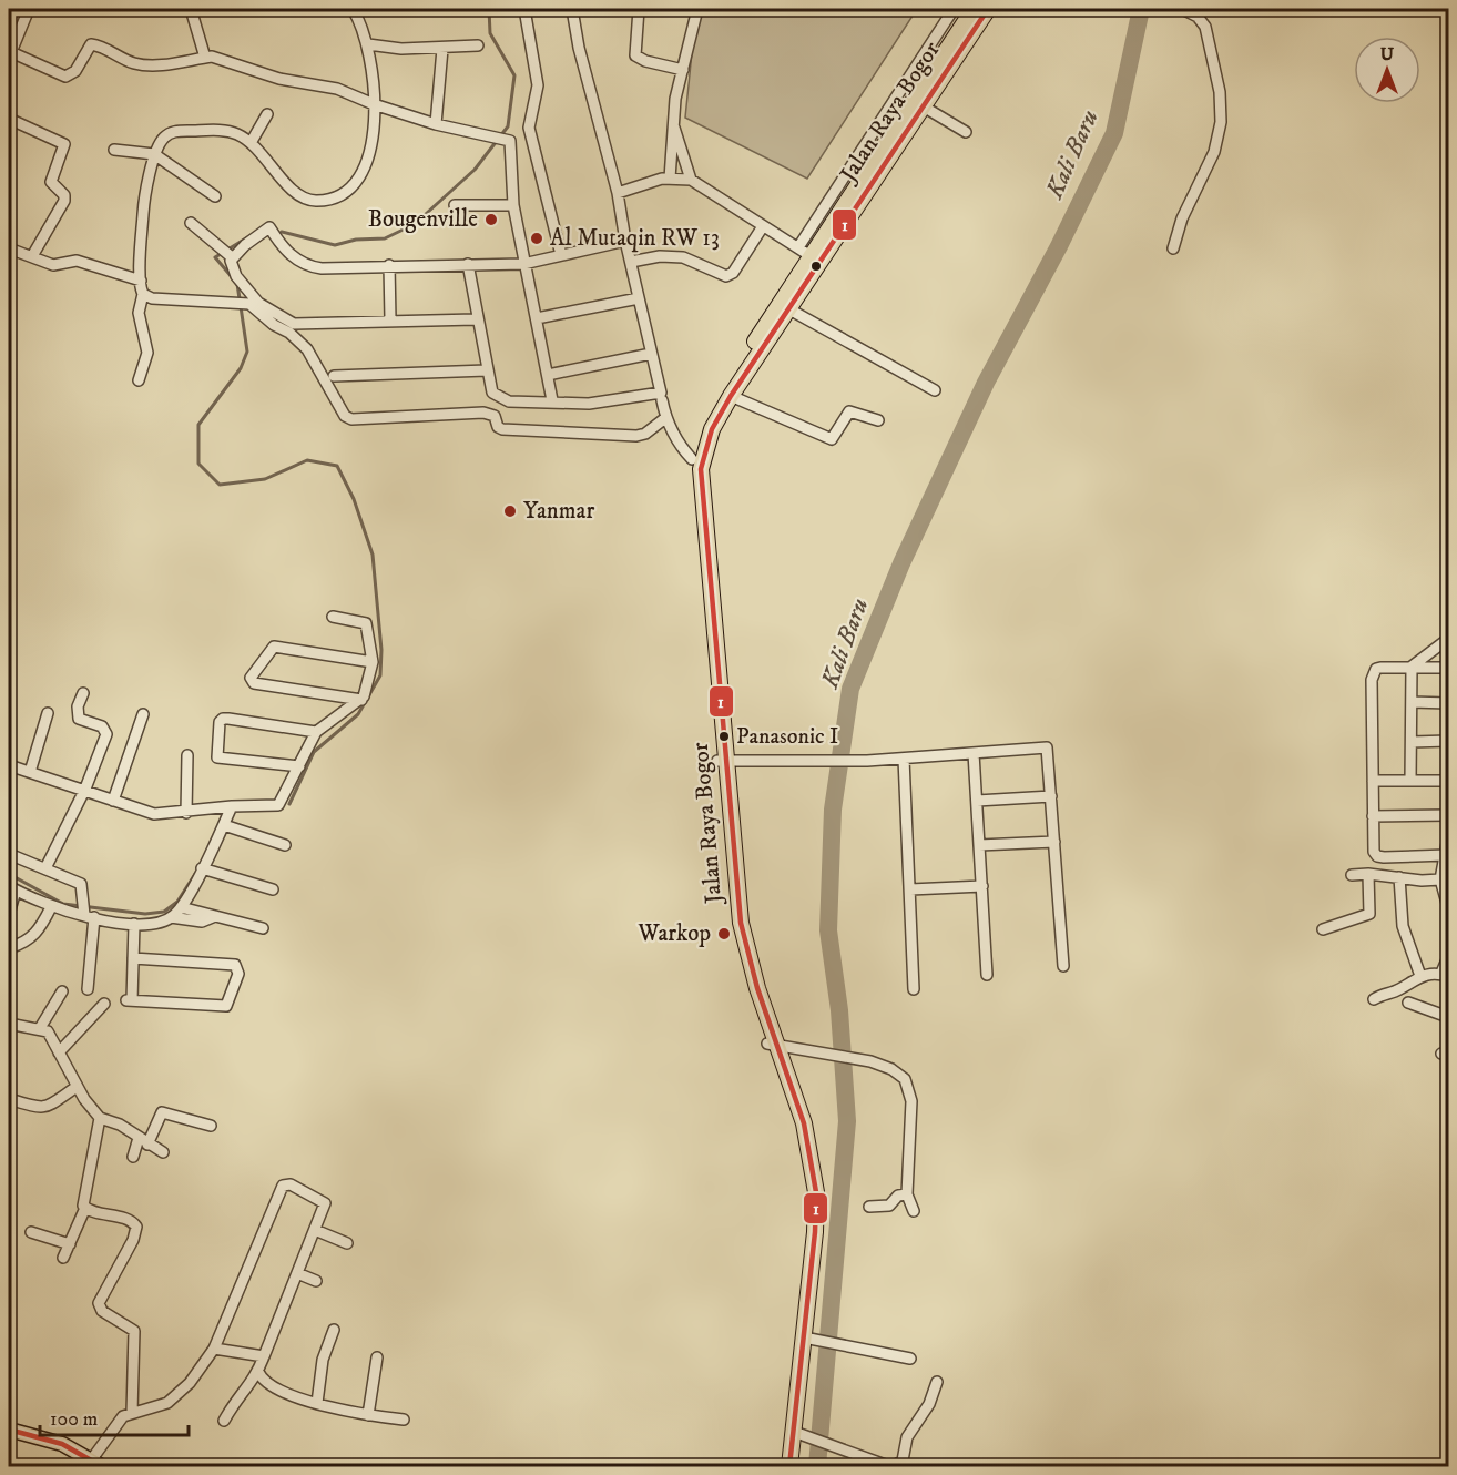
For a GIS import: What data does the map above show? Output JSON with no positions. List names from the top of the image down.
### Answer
{
  "streets": {
    "highway": ["Jalan Raya Bogor"]
  },
  "water": ["Kali Baru"],
  "places": [
    "Bougenville",
    "Al Mutaqin RW 13",
    "Yanmar",
    "Panasonic I",
    "Warkop"
  ],
  "lines": ["transit line 1"],
  "scale_bar": "100 m",
  "north": "top"
}
